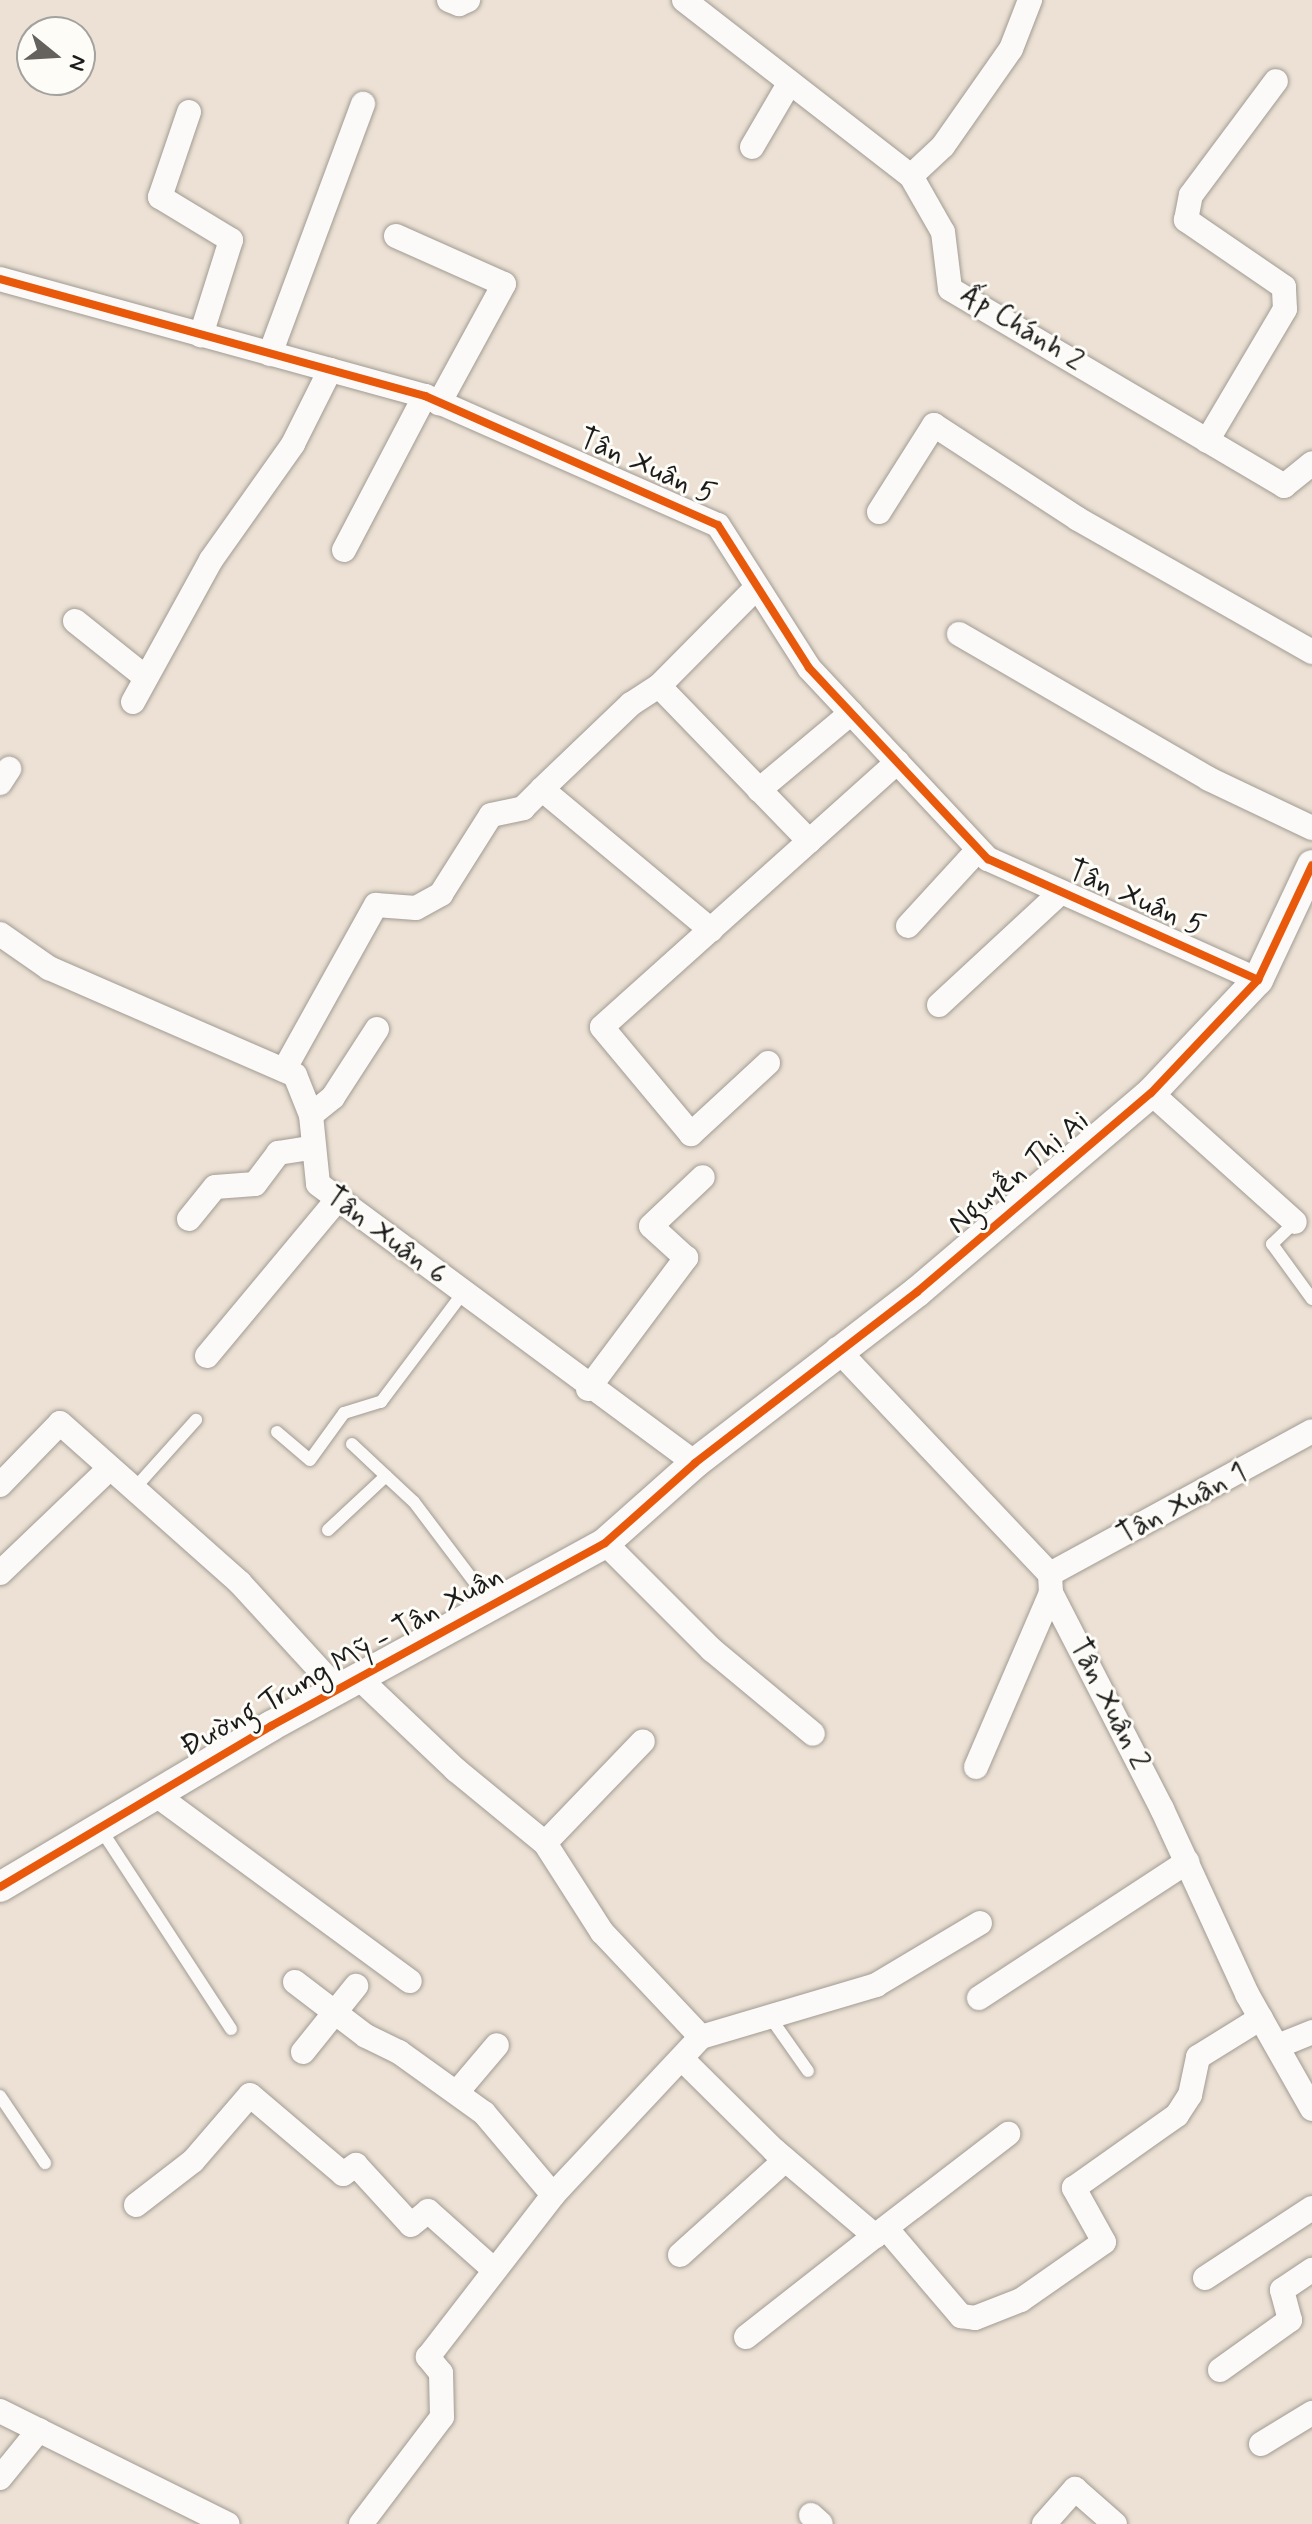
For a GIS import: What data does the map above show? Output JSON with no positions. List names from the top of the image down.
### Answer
{
  "streets": {
    "street": [
      "Ấp Chánh 2",
      "Tân Xuân 5",
      "Nguyễn Thị Ai",
      "Tân Xuân 6",
      "Tân Xuân 1",
      "Đường Trung Mỹ - Tân Xuân",
      "Tân Xuân 2"
    ]
  },
  "crossings": [
    ["Tân Xuân 5", "Nguyễn Thị Ai"],
    ["Nguyễn Thị Ai", "Tân Xuân 6"],
    ["Nguyễn Thị Ai", "Đường Trung Mỹ - Tân Xuân"],
    ["Nguyễn Thị Ai", "Tân Xuân 2"],
    ["Tân Xuân 6", "Đường Trung Mỹ - Tân Xuân"],
    ["Tân Xuân 1", "Tân Xuân 2"]
  ],
  "north": "right"
}
